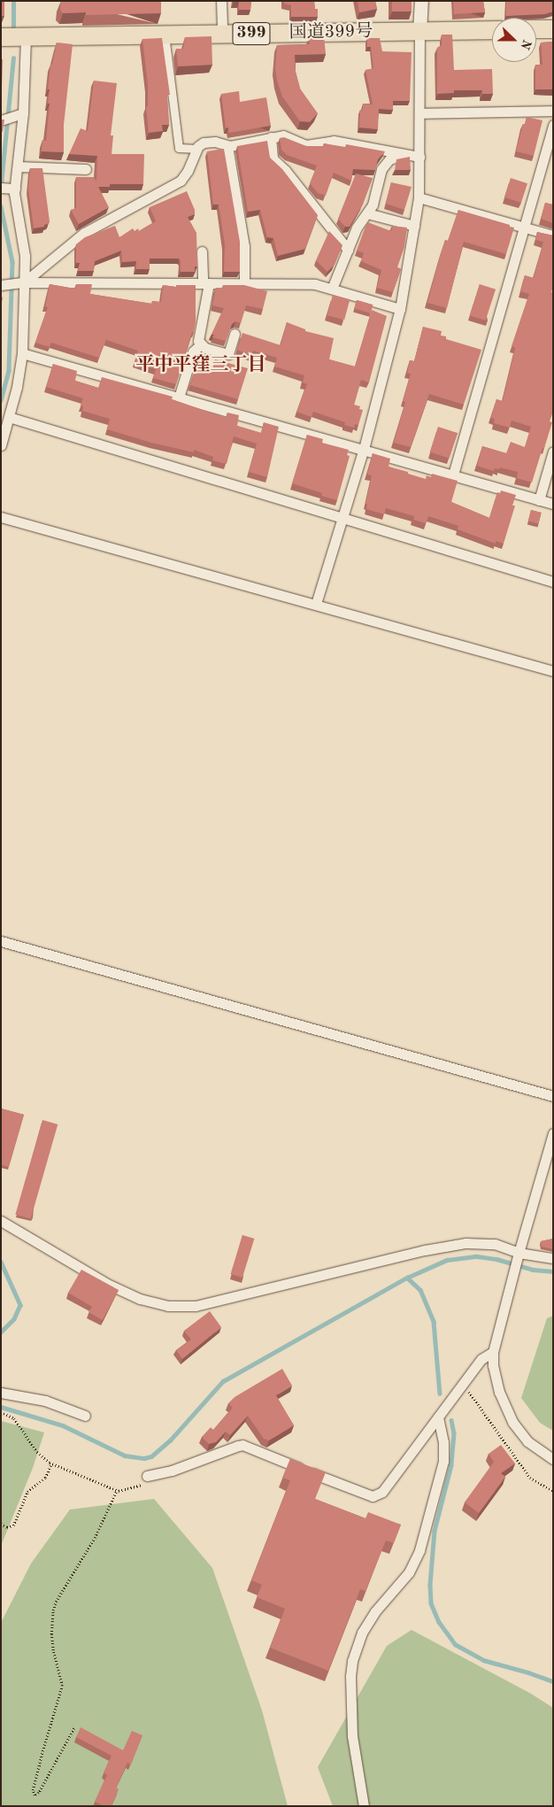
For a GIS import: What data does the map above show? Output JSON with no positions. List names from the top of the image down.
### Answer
{
  "streets": {
    "highway": ["国道399号", "399"]
  },
  "districts": ["平中平窪三丁目"],
  "north": "right"
}
